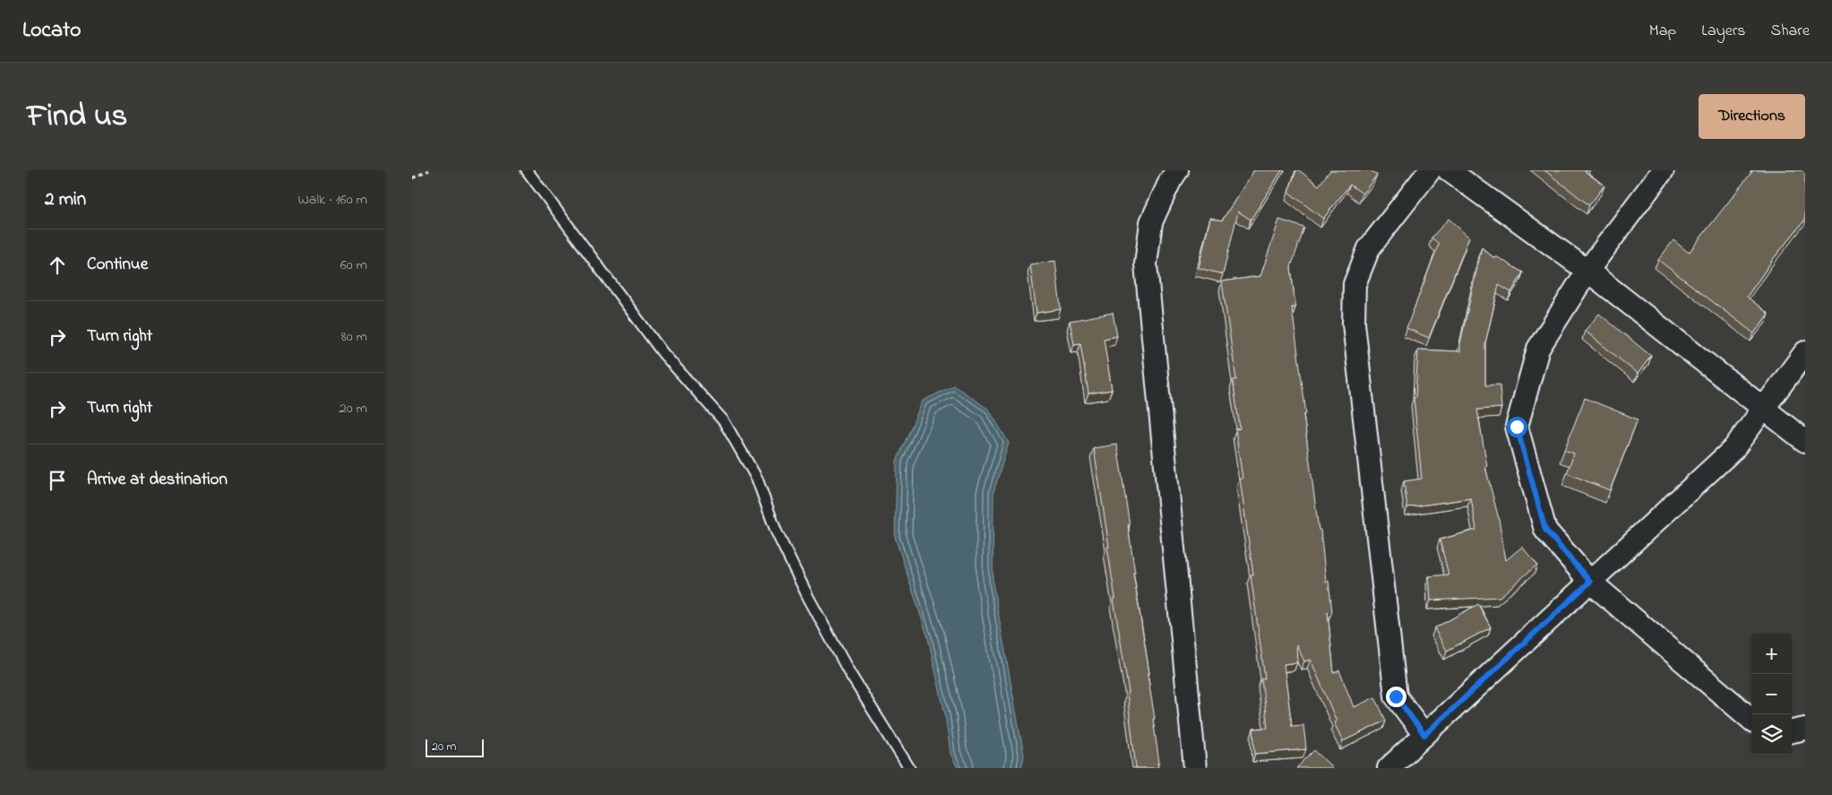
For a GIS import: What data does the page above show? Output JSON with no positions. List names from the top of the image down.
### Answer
{
  "scale_bar": "20 m",
  "page": {
    "header": "Locato",
    "nav": ["Map", "Layers", "Share"],
    "title": "Find us",
    "buttons": "Directions",
    "heading": ["2 min", "Walk · 160 m"],
    "list": [
      ["Continue", "60 m"],
      ["Turn right", "80 m"],
      ["Turn right", "20 m"],
      "Arrive at destination"
    ],
    "map_buttons": ["+", "−"],
    "scale": "20 m"
  }
}
